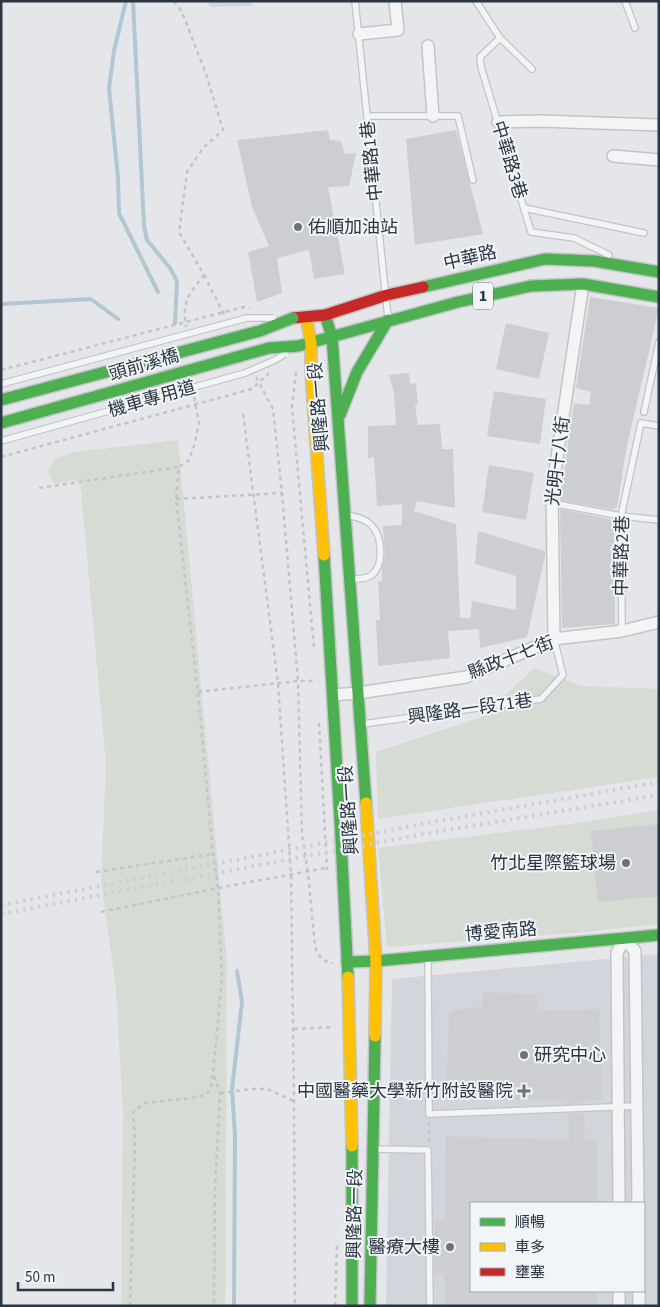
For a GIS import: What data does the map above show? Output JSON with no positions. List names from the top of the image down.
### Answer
{
  "streets": {
    "street": [
      "中華路",
      "1",
      "頭前溪橋",
      "興隆路一段",
      "光明十八街",
      "縣政十七街",
      "博愛南路"
    ],
    "lane": [
      "中華路3巷",
      "中華路1巷",
      "機車專用道",
      "中華路2巷",
      "興隆路一段71巷"
    ]
  },
  "crossings": [
    ["中華路3巷", "中華路"],
    ["中華路1巷", "中華路"],
    ["中華路1巷", "1"],
    ["中華路", "1"],
    ["中華路", "頭前溪橋"],
    ["中華路", "興隆路一段"],
    ["1", "頭前溪橋"],
    ["1", "機車專用道"],
    ["1", "興隆路一段"],
    ["1", "光明十八街"],
    ["頭前溪橋", "機車專用道"],
    ["興隆路一段", "縣政十七街"],
    ["興隆路一段", "興隆路一段71巷"],
    ["興隆路一段", "博愛南路"],
    ["光明十八街", "縣政十七街"],
    ["光明十八街", "興隆路一段71巷"],
    ["中華路2巷", "縣政十七街"],
    ["縣政十七街", "興隆路一段71巷"]
  ],
  "places": {
    "other": [
      "佑順加油站",
      "竹北星際籃球場",
      "研究中心",
      "醫療大樓"
    ],
    "health": ["中國醫藥大學新竹附設醫院"]
  },
  "legend": ["順暢", "車多", "壅塞"],
  "scale_bar": "50 m"
}
